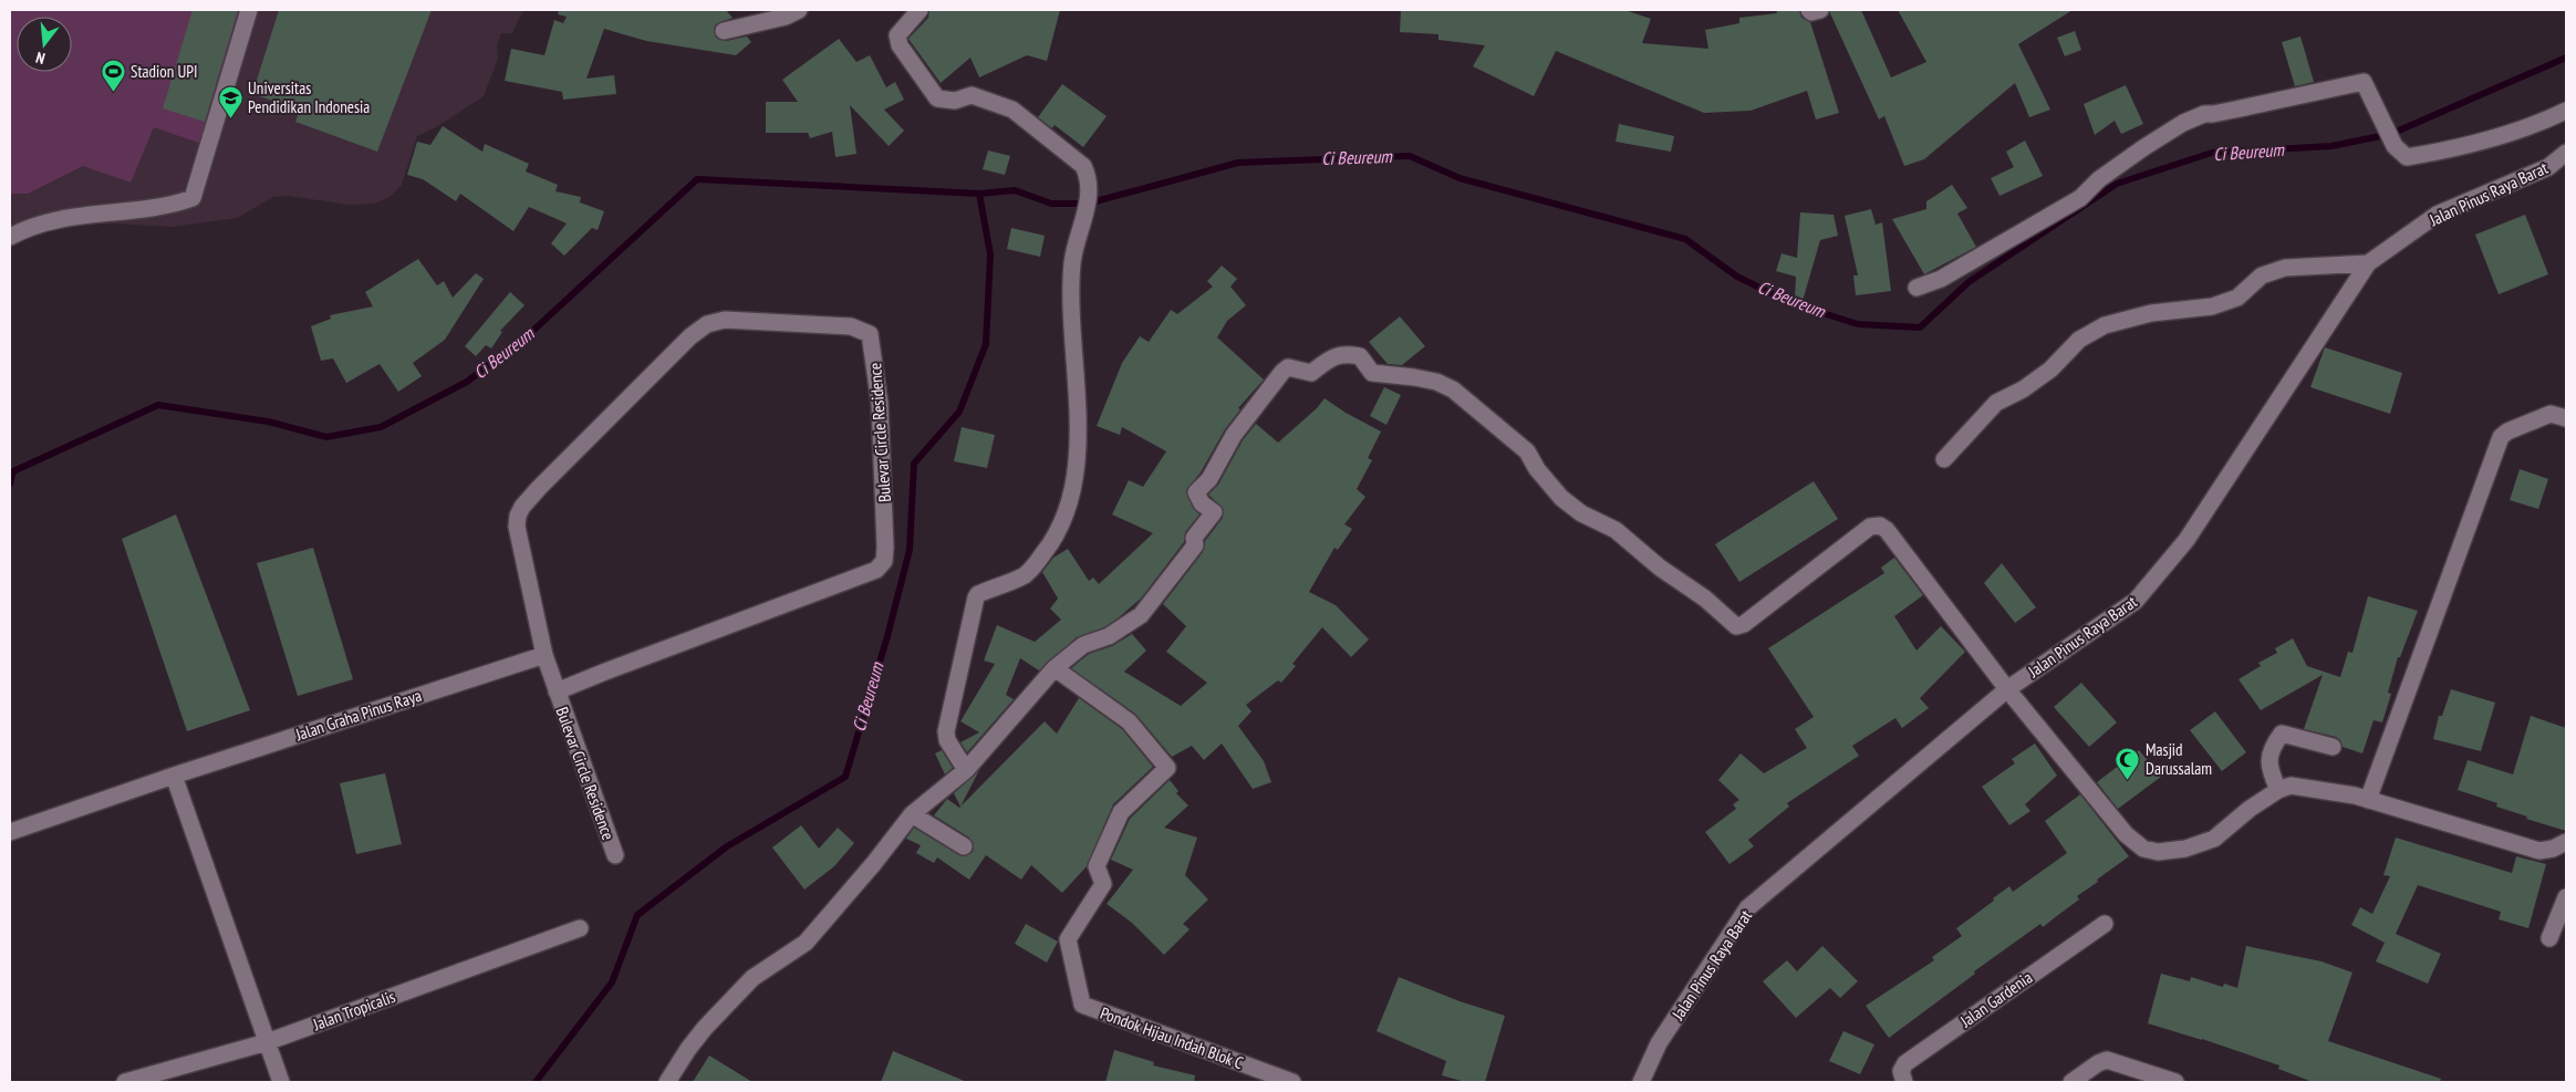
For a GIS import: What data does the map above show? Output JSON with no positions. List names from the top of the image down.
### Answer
{
  "streets": {
    "street": [
      "Jalan Pinus Raya Barat",
      "Bulevar Circle Residence",
      "Jalan Graha Pinus Raya",
      "Jalan Gardenia",
      "Jalan Tropicalis",
      "Pondok Hijau Indah Blok C"
    ]
  },
  "crossings": [
    ["Bulevar Circle Residence", "Jalan Graha Pinus Raya"]
  ],
  "water": ["Ci Beureum"],
  "places": {
    "sports": ["Stadion UPI"],
    "school or university": ["Universitas Pendidikan Indonesia"],
    "mosque": ["Masjid Darussalam"]
  },
  "north": "bottom"
}
